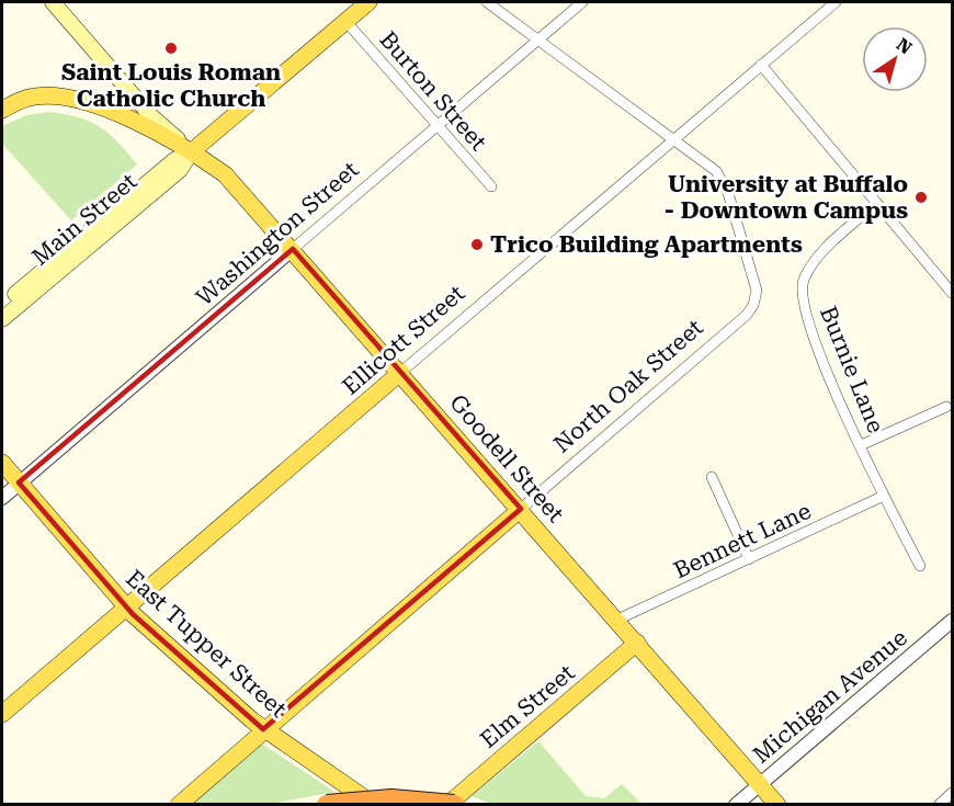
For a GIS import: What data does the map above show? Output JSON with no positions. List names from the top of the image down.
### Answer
{
  "streets": {
    "main road": [
      "Main Street",
      "Ellicott Street",
      "North Oak Street",
      "Goodell Street",
      "East Tupper Street",
      "Elm Street"
    ],
    "street": [
      "Burton Street",
      "Washington Street",
      "Burnie Lane",
      "Bennett Lane",
      "Michigan Avenue"
    ]
  },
  "crossings": [
    ["Burton Street", "Washington Street"],
    ["Main Street", "Goodell Street"],
    ["Washington Street", "North Oak Street"],
    ["Washington Street", "Goodell Street"],
    ["Washington Street", "East Tupper Street"],
    ["Ellicott Street", "North Oak Street"],
    ["Ellicott Street", "Goodell Street"],
    ["Ellicott Street", "East Tupper Street"],
    ["Burnie Lane", "Bennett Lane"],
    ["North Oak Street", "Goodell Street"],
    ["North Oak Street", "East Tupper Street"],
    ["Goodell Street", "Bennett Lane"],
    ["Goodell Street", "Michigan Avenue"],
    ["Goodell Street", "Elm Street"]
  ],
  "places": ["Saint Louis Roman Catholic Church", "University at Buffalo - Downtown Campus", "Trico Building Apartments"],
  "north": "top right"
}
